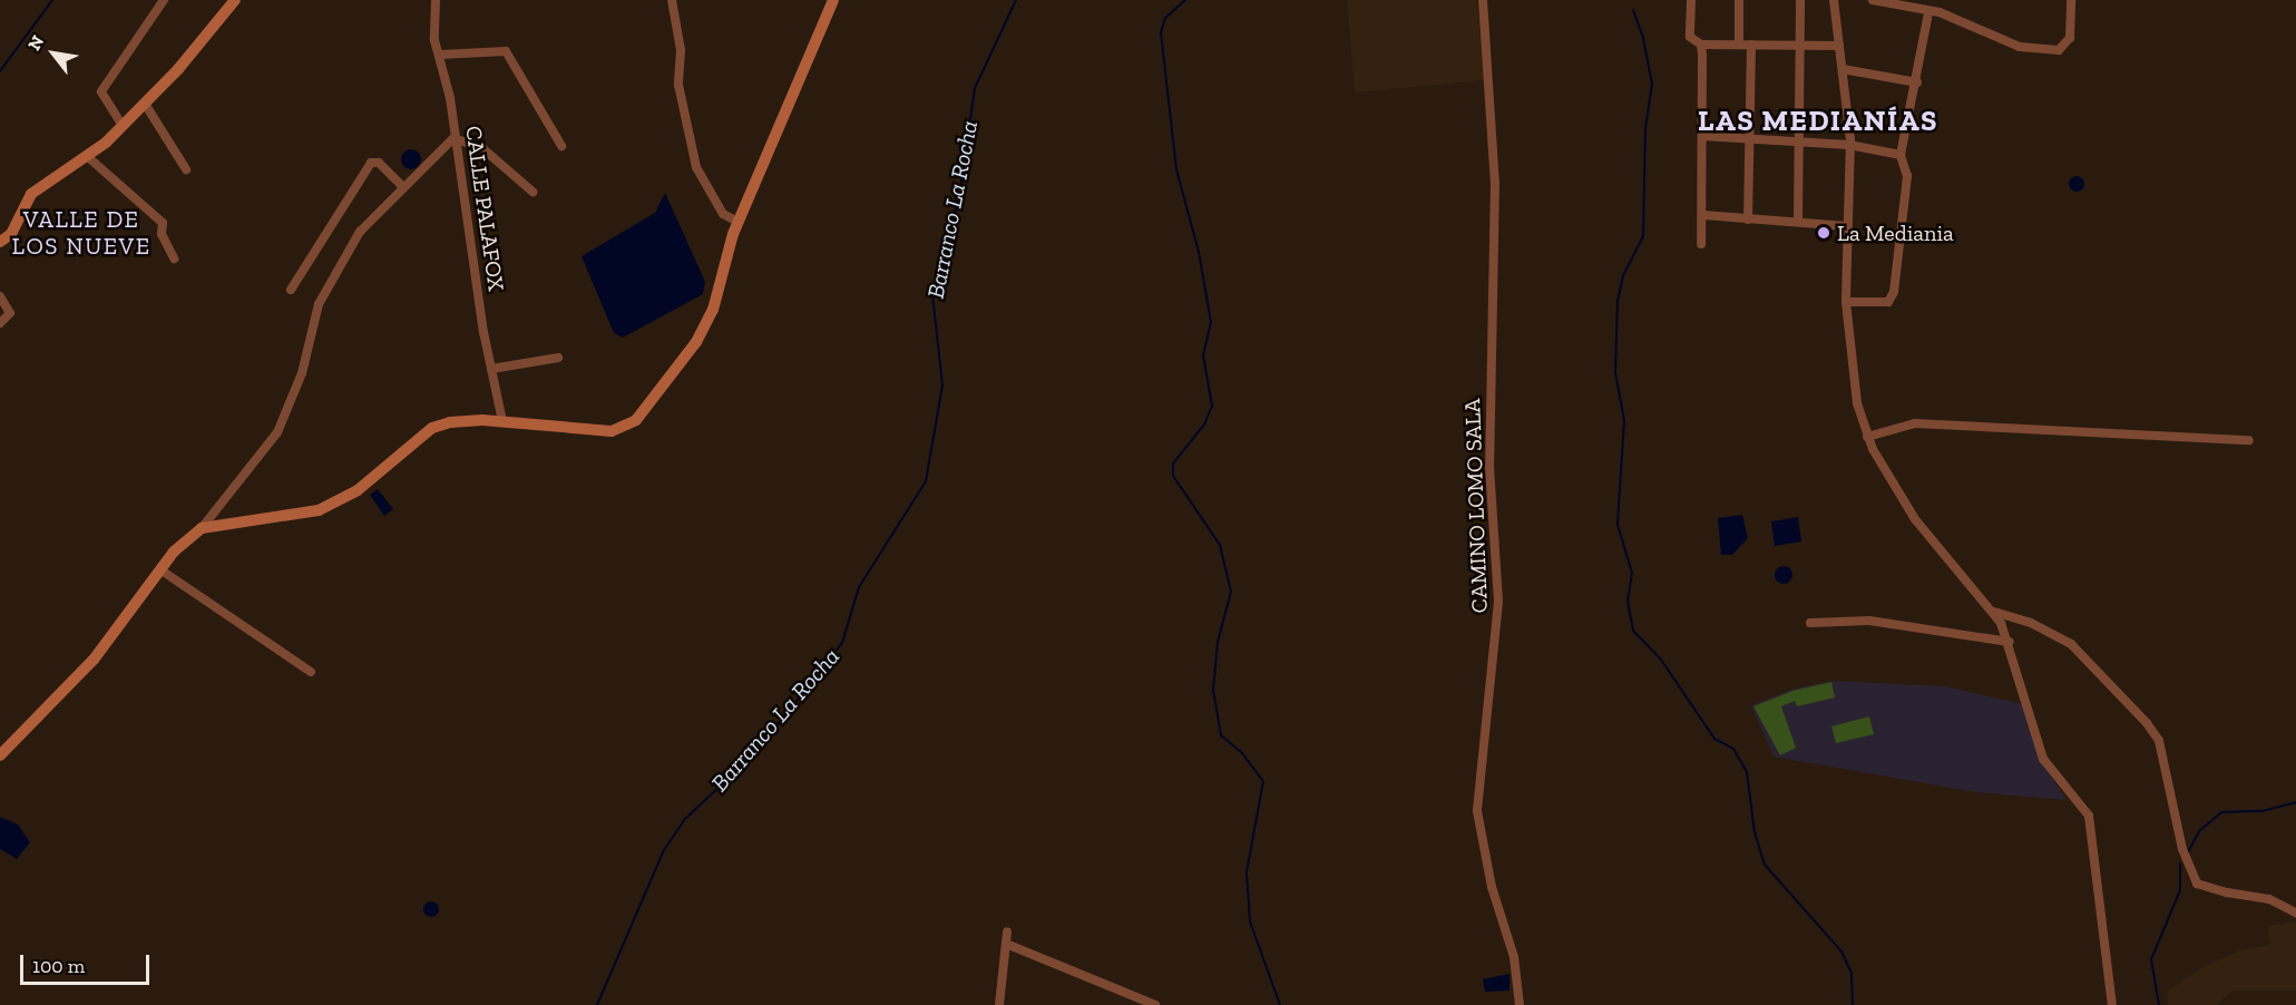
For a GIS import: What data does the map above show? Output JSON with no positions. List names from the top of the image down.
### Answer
{
  "streets": {
    "street": ["CALLE PALAFOX", "CAMINO LOMO SALA"]
  },
  "districts": ["LAS MEDIANÍAS", "VALLE DE LOS NUEVE"],
  "water": ["Barranco La Rocha"],
  "places": ["La Mediania"],
  "scale_bar": "100 m",
  "north": "top left"
}
